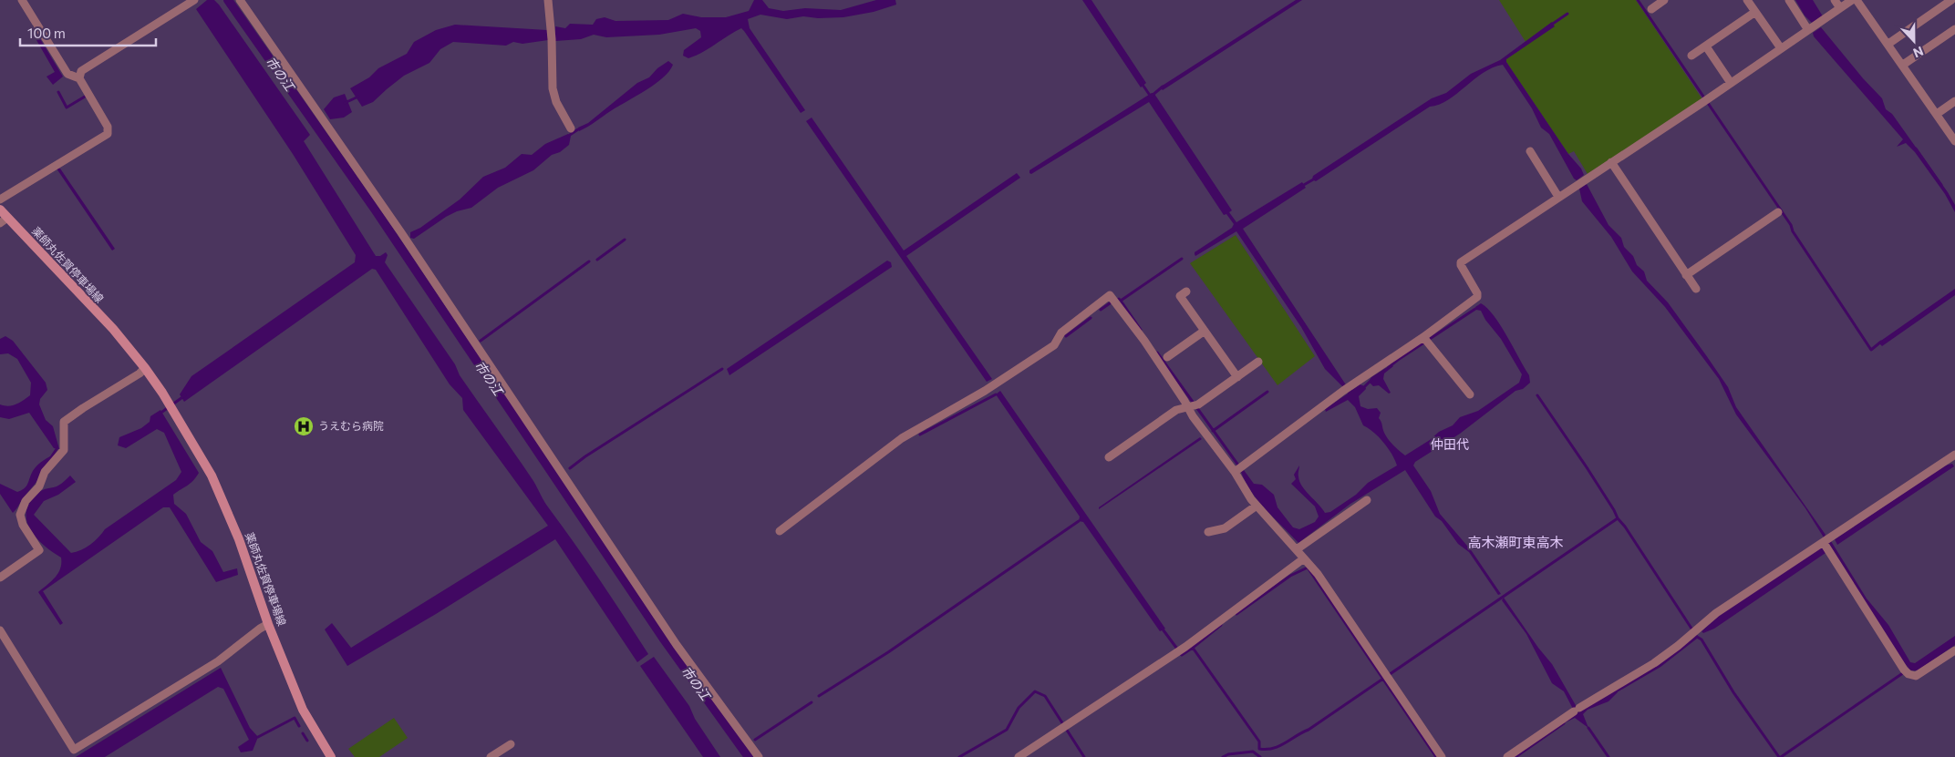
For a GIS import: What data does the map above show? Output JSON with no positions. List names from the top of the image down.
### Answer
{
  "streets": {
    "main road": ["薬師丸佐賀停車場線"]
  },
  "districts": ["仲田代", "高木瀬町東高木"],
  "water": ["市の江"],
  "places": {
    "hospital": ["うえむら病院"]
  },
  "scale_bar": "100 m",
  "north": "bottom"
}
